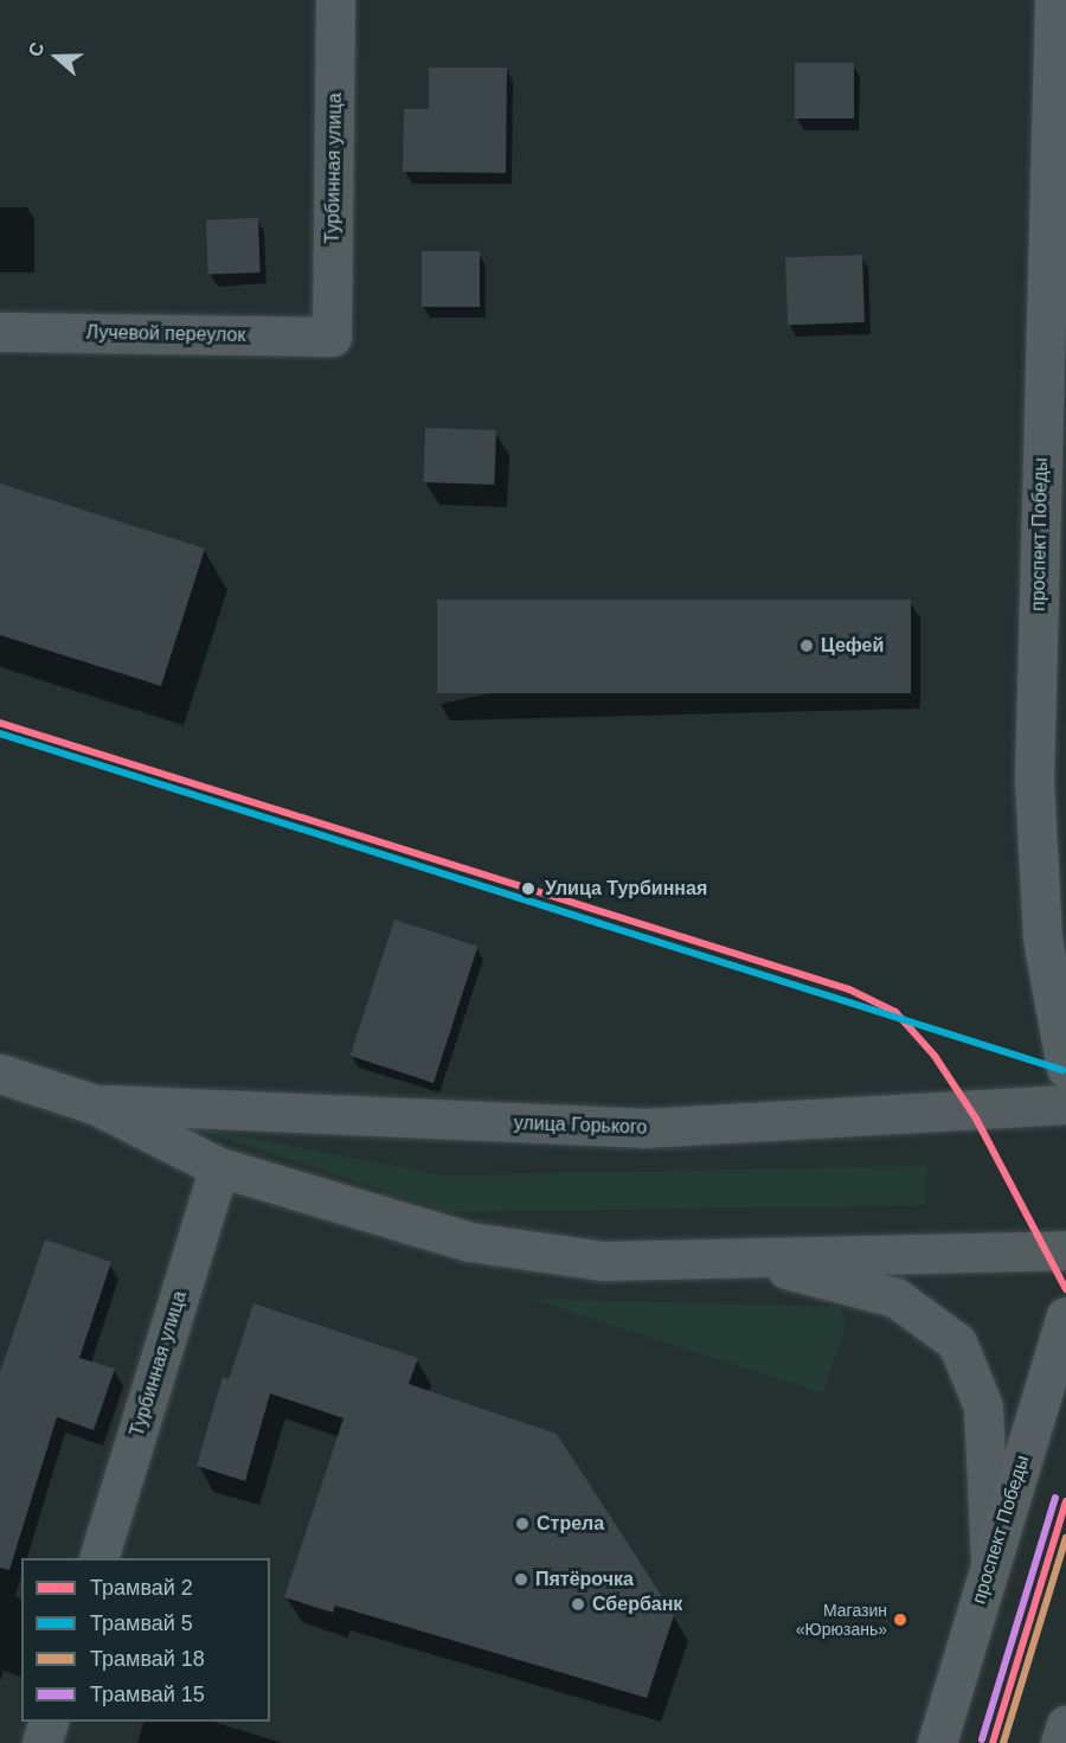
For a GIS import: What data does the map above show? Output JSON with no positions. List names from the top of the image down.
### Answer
{
  "streets": {
    "main road": ["проспект Победы"],
    "street": ["Турбинная улица", "Лучевой переулок", "улица Горького"]
  },
  "crossings": [
    ["Турбинная улица", "Лучевой переулок"],
    ["Турбинная улица", "улица Горького"],
    ["проспект Победы", "улица Горького"]
  ],
  "places": [
    "Цефей",
    "Улица Турбинная",
    "Стрела",
    "Пятёрочка",
    "Сбербанк",
    "Магазин «Юрюзань»"
  ],
  "lines": [
    "tram line 2",
    "tram line 5",
    "tram line 15",
    "tram line 18"
  ],
  "legend": [
    "Трамвай 2",
    "Трамвай 5",
    "Трамвай 18",
    "Трамвай 15"
  ],
  "north": "left"
}
